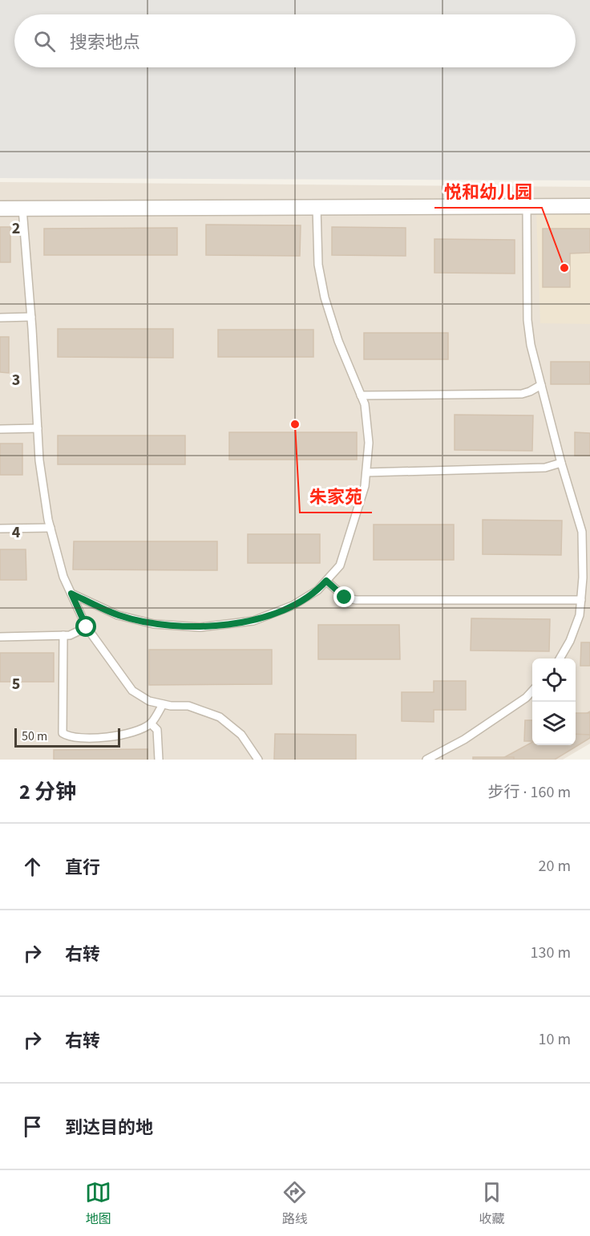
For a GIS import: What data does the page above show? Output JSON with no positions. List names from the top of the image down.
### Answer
{
  "places": ["悦和幼儿园", "朱家苑"],
  "scale_bar": "50 m",
  "page": {
    "search": "搜索地点",
    "scale": "50 m",
    "heading": ["2 分钟", "步行 · 160 m"],
    "list": [
      ["直行", "20 m"],
      ["右转", "130 m"],
      ["右转", "10 m"],
      "到达目的地"
    ],
    "nav": ["地图", "路线", "收藏"]
  },
  "grid": {
    "rows": [
      "2",
      "3",
      "4",
      "5"
    ]
  }
}
